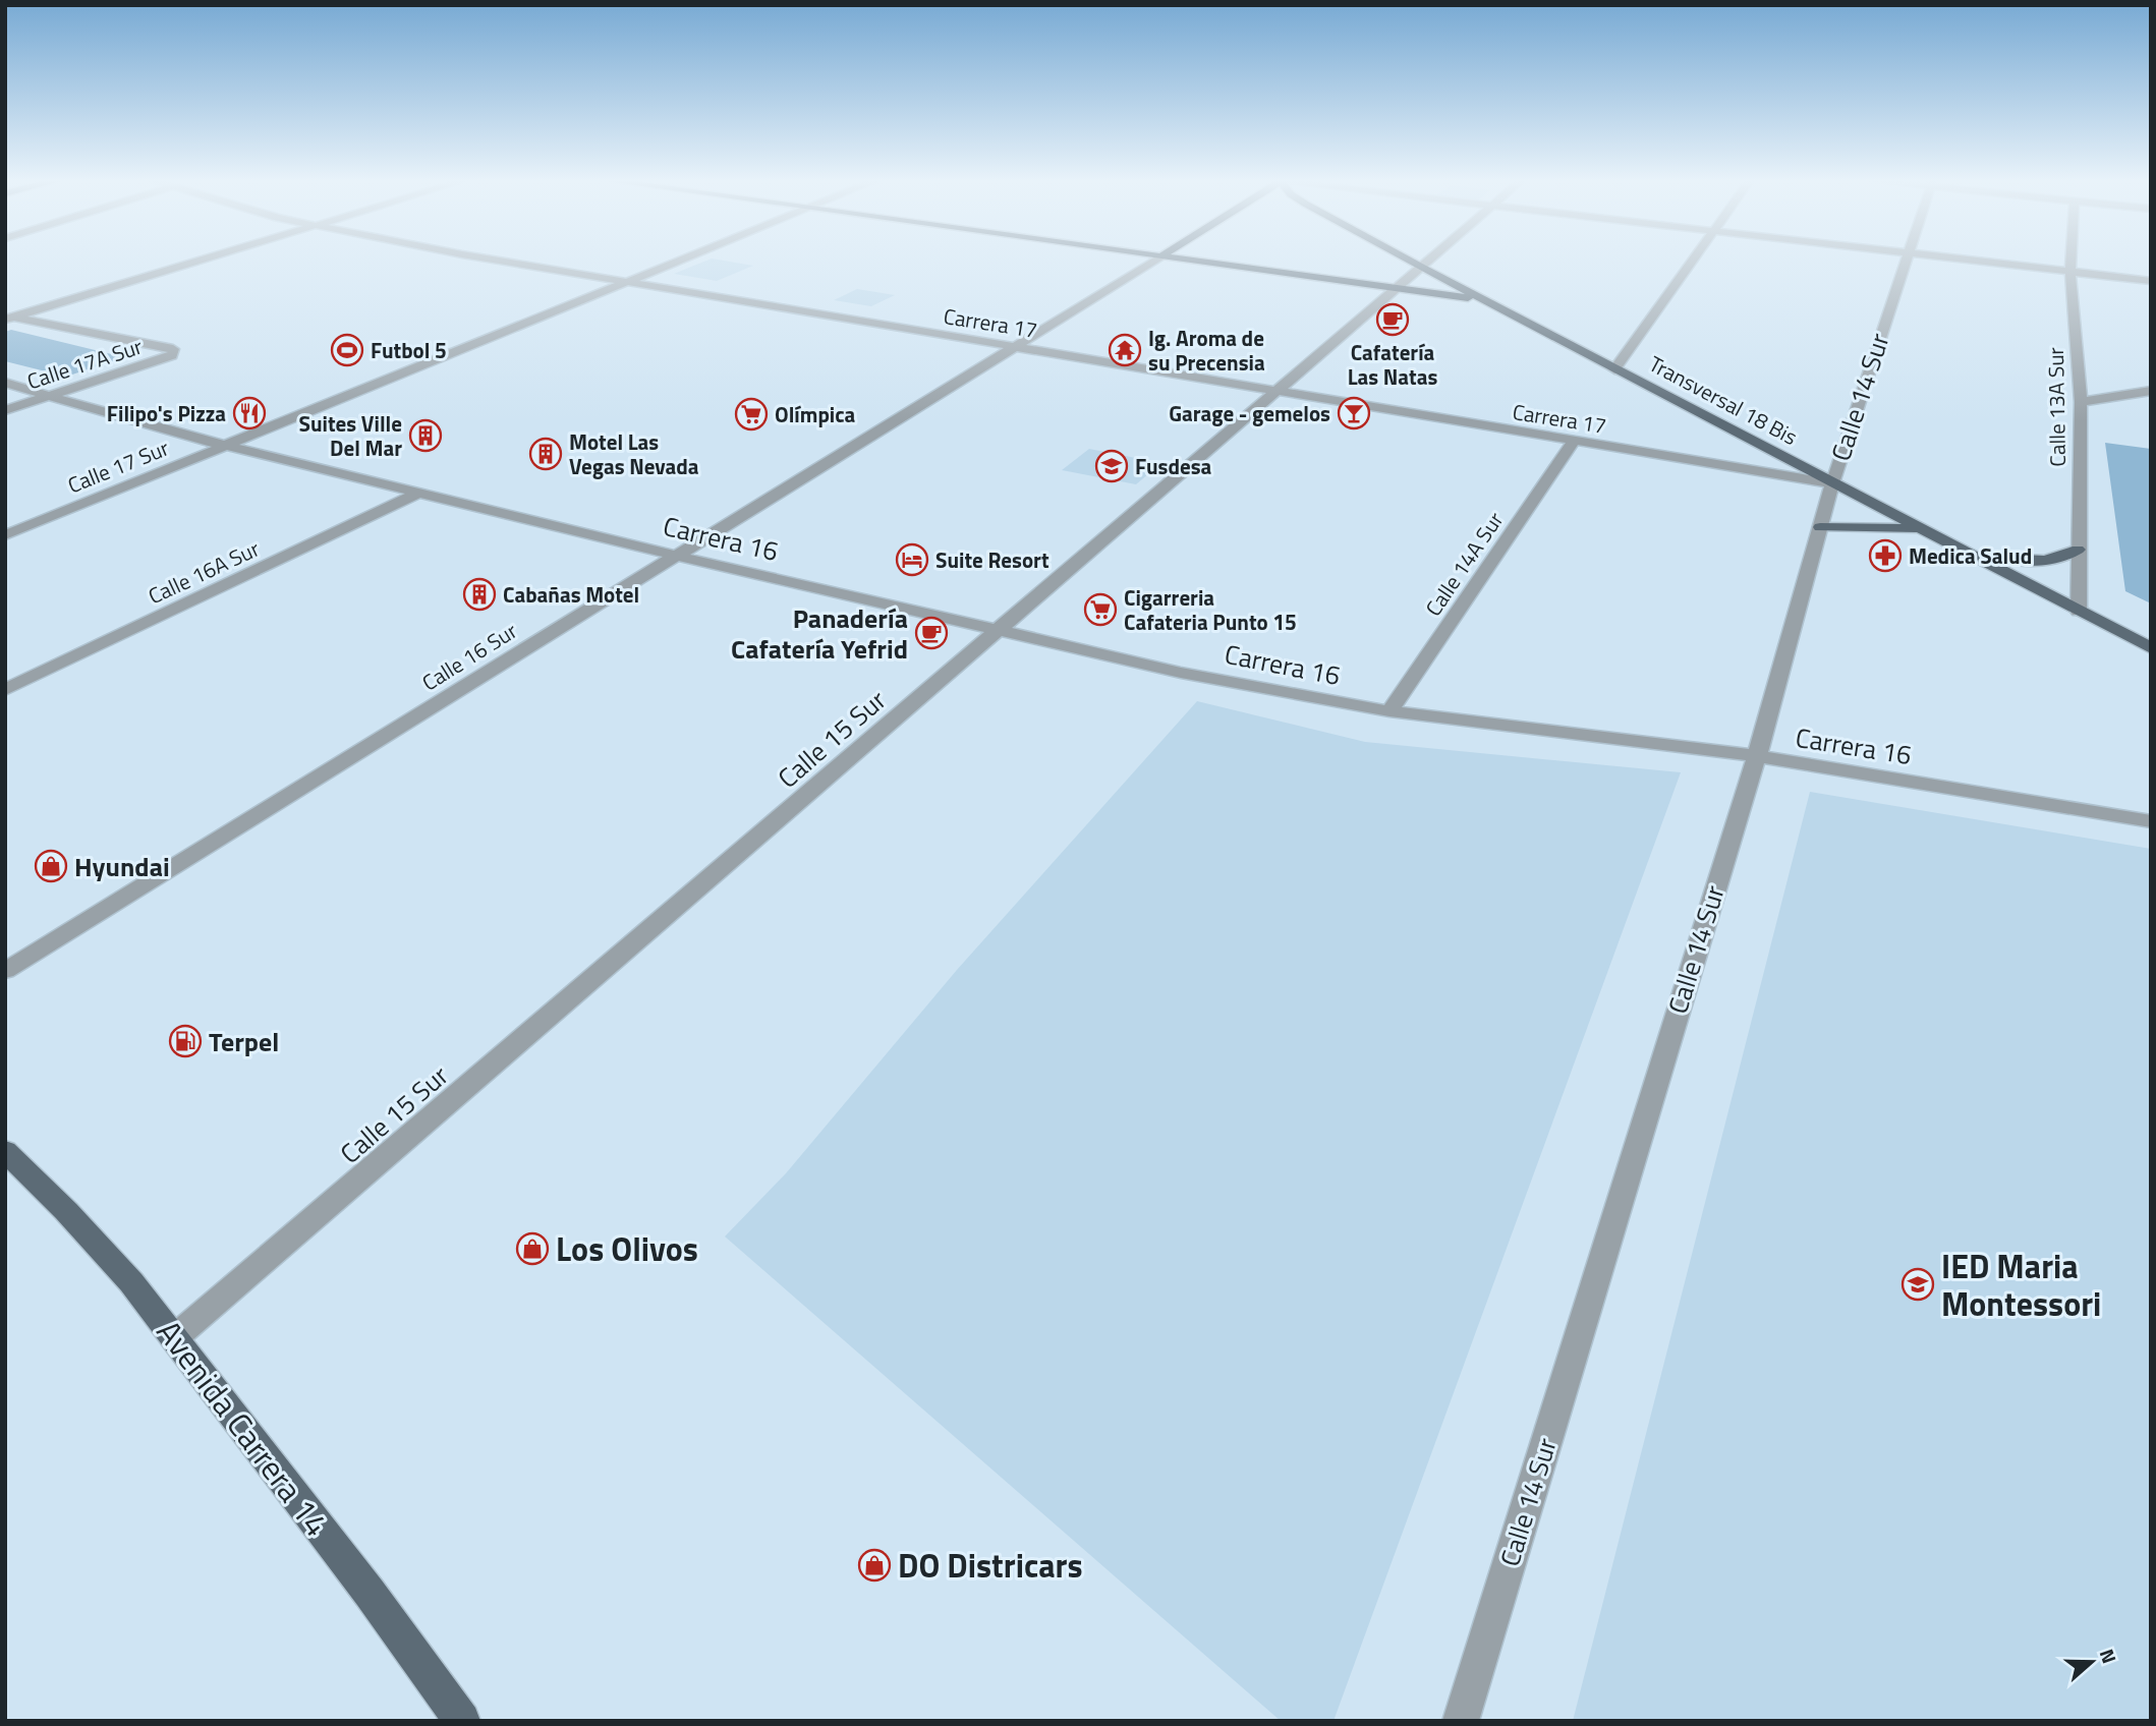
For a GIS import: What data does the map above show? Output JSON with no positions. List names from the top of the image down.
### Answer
{
  "streets": {
    "main road": ["Transversal 18 Bis", "Avenida Carrera 14"],
    "street": [
      "Carrera 17",
      "Calle 17A Sur",
      "Calle 14 Sur",
      "Calle 13A Sur",
      "Calle 17 Sur",
      "Carrera 16",
      "Calle 14A Sur",
      "Calle 16A Sur",
      "Calle 16 Sur",
      "Calle 15 Sur"
    ]
  },
  "crossings": [
    ["Carrera 17", "Calle 14 Sur"],
    ["Carrera 17", "Transversal 18 Bis"],
    ["Carrera 17", "Calle 17 Sur"],
    ["Carrera 17", "Calle 14A Sur"],
    ["Carrera 17", "Calle 16 Sur"],
    ["Carrera 17", "Calle 15 Sur"],
    ["Calle 17A Sur", "Carrera 16"],
    ["Calle 14 Sur", "Transversal 18 Bis"],
    ["Calle 14 Sur", "Carrera 16"],
    ["Transversal 18 Bis", "Calle 13A Sur"],
    ["Transversal 18 Bis", "Calle 15 Sur"],
    ["Calle 17 Sur", "Carrera 16"],
    ["Carrera 16", "Calle 14A Sur"],
    ["Carrera 16", "Calle 16A Sur"],
    ["Carrera 16", "Calle 16 Sur"],
    ["Carrera 16", "Calle 15 Sur"],
    ["Calle 15 Sur", "Avenida Carrera 14"]
  ],
  "places": {
    "cafe": ["Cafatería Las Natas", "Panadería Cafatería Yefrid"],
    "sports": ["Futbol 5"],
    "temple": ["Ig. Aroma de su Precensia"],
    "restaurant": ["Filipo's Pizza"],
    "bar": ["Garage - gemelos"],
    "supermarket": ["Olímpica", "Cigarreria Cafateria Punto 15"],
    "building": ["Suites Ville Del Mar", "Motel Las Vegas Nevada", "Cabañas Motel"],
    "school or university": ["Fusdesa", "IED Maria Montessori"],
    "pharmacy": ["Medica Salud"],
    "hotel": ["Suite Resort"],
    "shop": ["Hyundai", "Los Olivos", "DO Districars"],
    "fuel station": ["Terpel"]
  },
  "north": "right"
}
